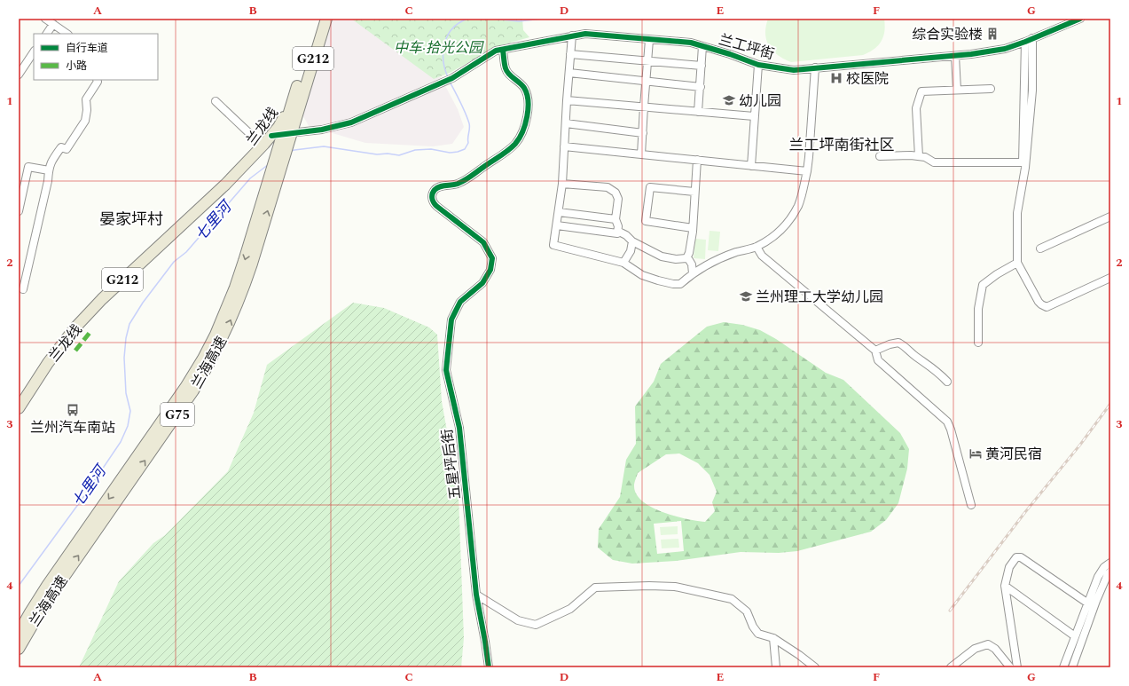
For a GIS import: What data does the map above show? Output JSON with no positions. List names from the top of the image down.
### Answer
{
  "streets": {
    "highway": [
      "G212",
      "兰龙线",
      "兰海高速",
      "G75"
    ],
    "street": ["兰工坪街", "五星坪后街"]
  },
  "crossings": [
    ["兰工坪街", "兰龙线"],
    ["兰工坪街", "兰海高速"],
    ["兰工坪街", "五星坪后街"],
    ["G212", "兰龙线"],
    ["G212", "兰海高速"],
    ["兰龙线", "兰海高速"]
  ],
  "districts": ["兰工坪南街社区", "晏家坪村"],
  "water": ["七里河"],
  "parks": ["中车·拾光公园"],
  "places": {
    "building": ["综合实验楼"],
    "hospital": ["校医院"],
    "school or university": ["幼儿园", "兰州理工大学幼儿园"],
    "bus stop": ["兰州汽车南站"],
    "hotel": ["黄河民宿"]
  },
  "legend": ["自行车道", "小路"],
  "grid": {
    "columns": [
      "A",
      "B",
      "C",
      "D",
      "E",
      "F",
      "G"
    ],
    "rows": [
      "1",
      "2",
      "3",
      "4"
    ]
  }
}
